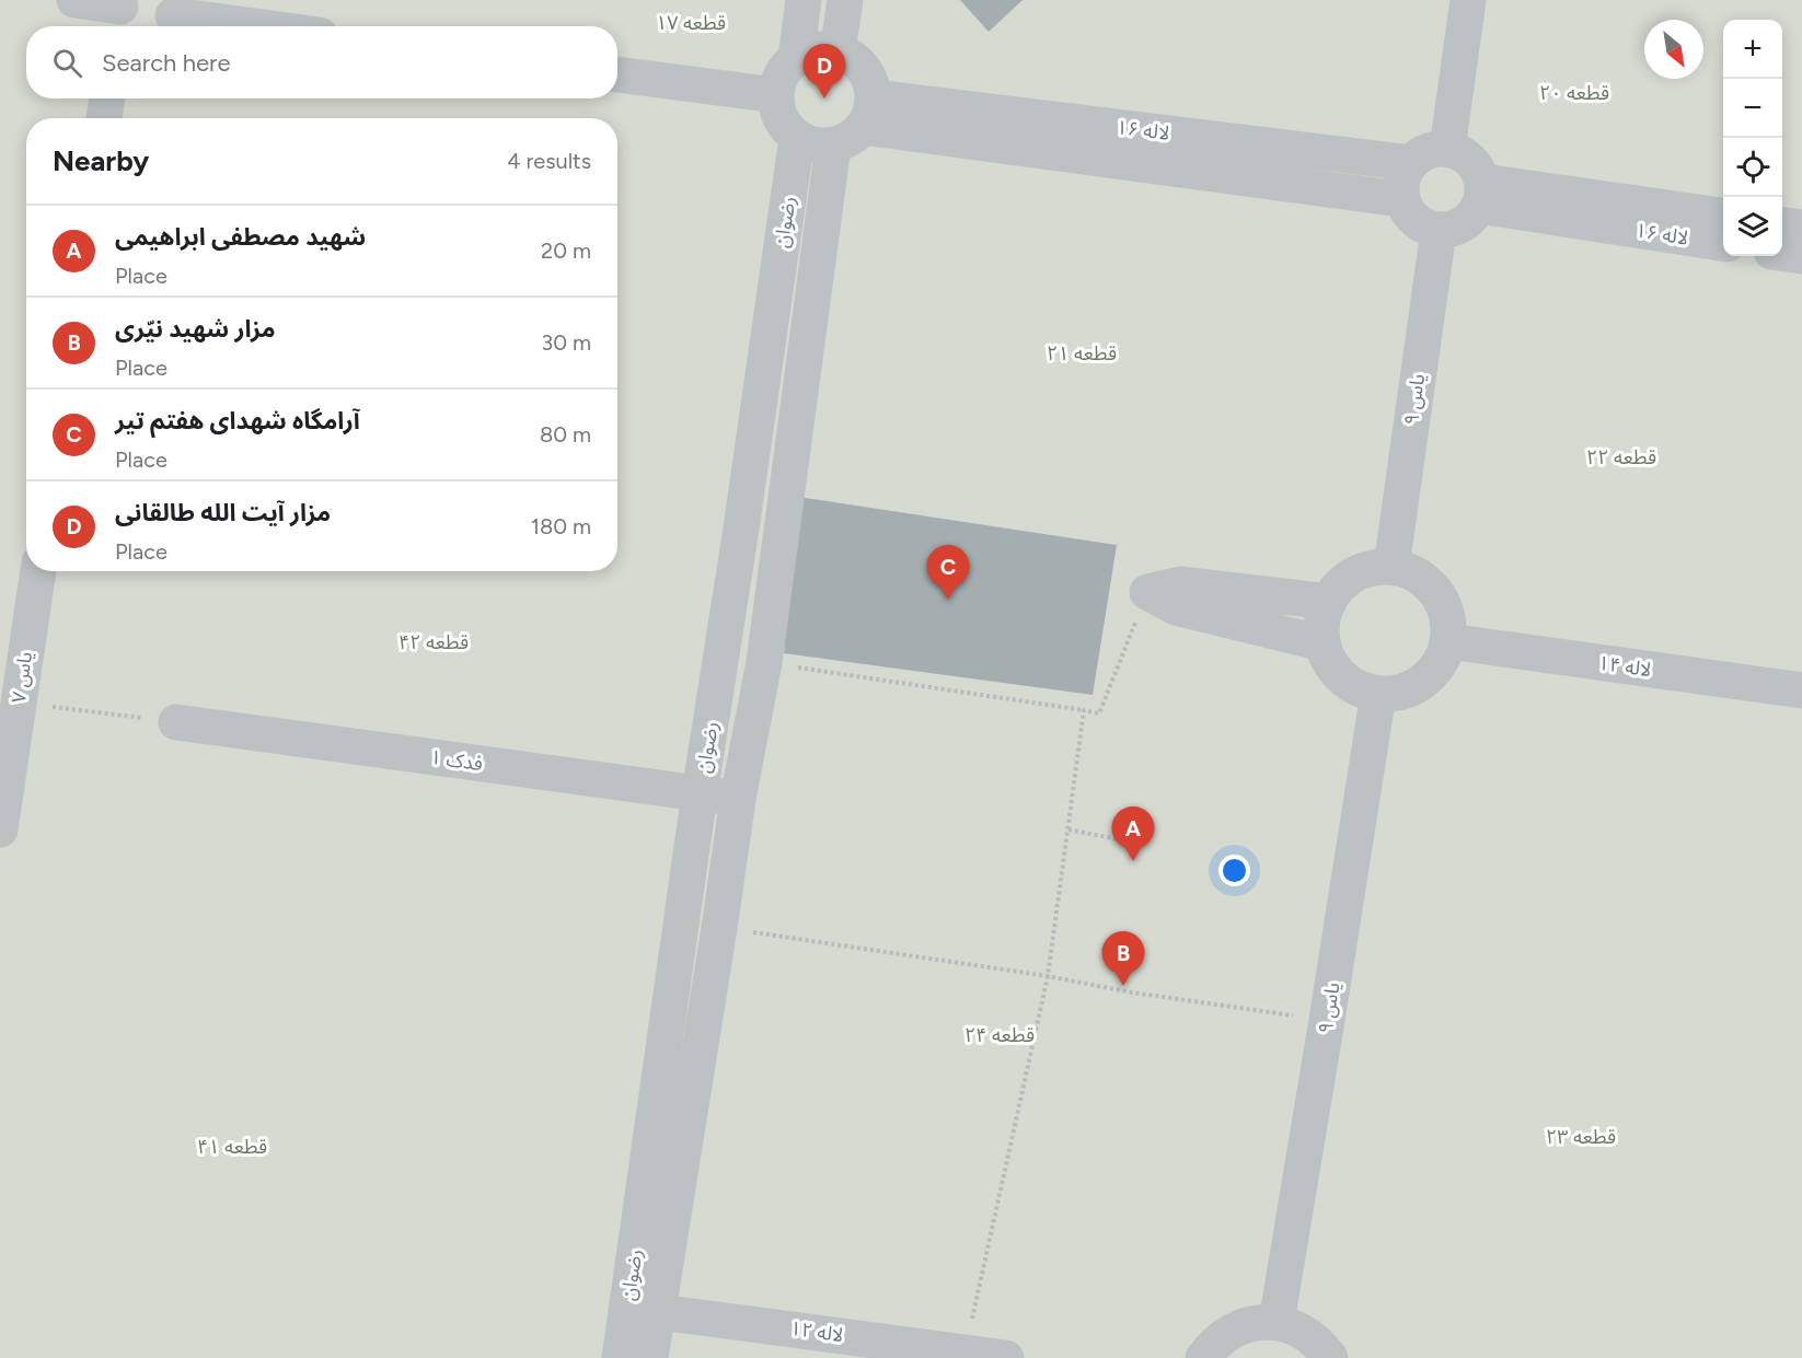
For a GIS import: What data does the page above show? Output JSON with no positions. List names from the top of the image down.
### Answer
{
  "streets": {
    "lane": [
      "لاله ۱۶",
      "رضوان",
      "یاس ۹",
      "لاله ۱۴",
      "یاس ۷",
      "فدک ۱",
      "لاله ۱۲"
    ]
  },
  "crossings": [
    ["لاله ۱۶", "رضوان"],
    ["لاله ۱۶", "یاس ۹"],
    ["رضوان", "فدک ۱"],
    ["رضوان", "لاله ۱۲"],
    ["یاس ۹", "لاله ۱۴"]
  ],
  "parks": [
    "قطعه ۱۷",
    "قطعه ۲۰",
    "قطعه ۲۱",
    "قطعه ۲۲",
    "قطعه ۴۲",
    "قطعه ۲۴",
    "قطعه ۲۳",
    "قطعه ۴۱"
  ],
  "north": "bottom right",
  "page": {
    "map_buttons": ["+", "−"],
    "search": "Search here",
    "pins": [
      "D",
      "C",
      "A",
      "B"
    ],
    "heading": ["Nearby", "4 results"],
    "list": [
      {
        "mark": "A",
        "name": "شهید مصطفی ابراهیمی",
        "note": "Place",
        "value": "20 m"
      },
      {
        "mark": "B",
        "name": "مزار شهید نیّری",
        "note": "Place",
        "value": "30 m"
      },
      {
        "mark": "C",
        "name": "آرامگاه شهدای هفتم تیر",
        "note": "Place",
        "value": "80 m"
      },
      {
        "mark": "D",
        "name": "مزار آیت الله طالقانی",
        "note": "Place",
        "value": "180 m"
      }
    ]
  }
}
